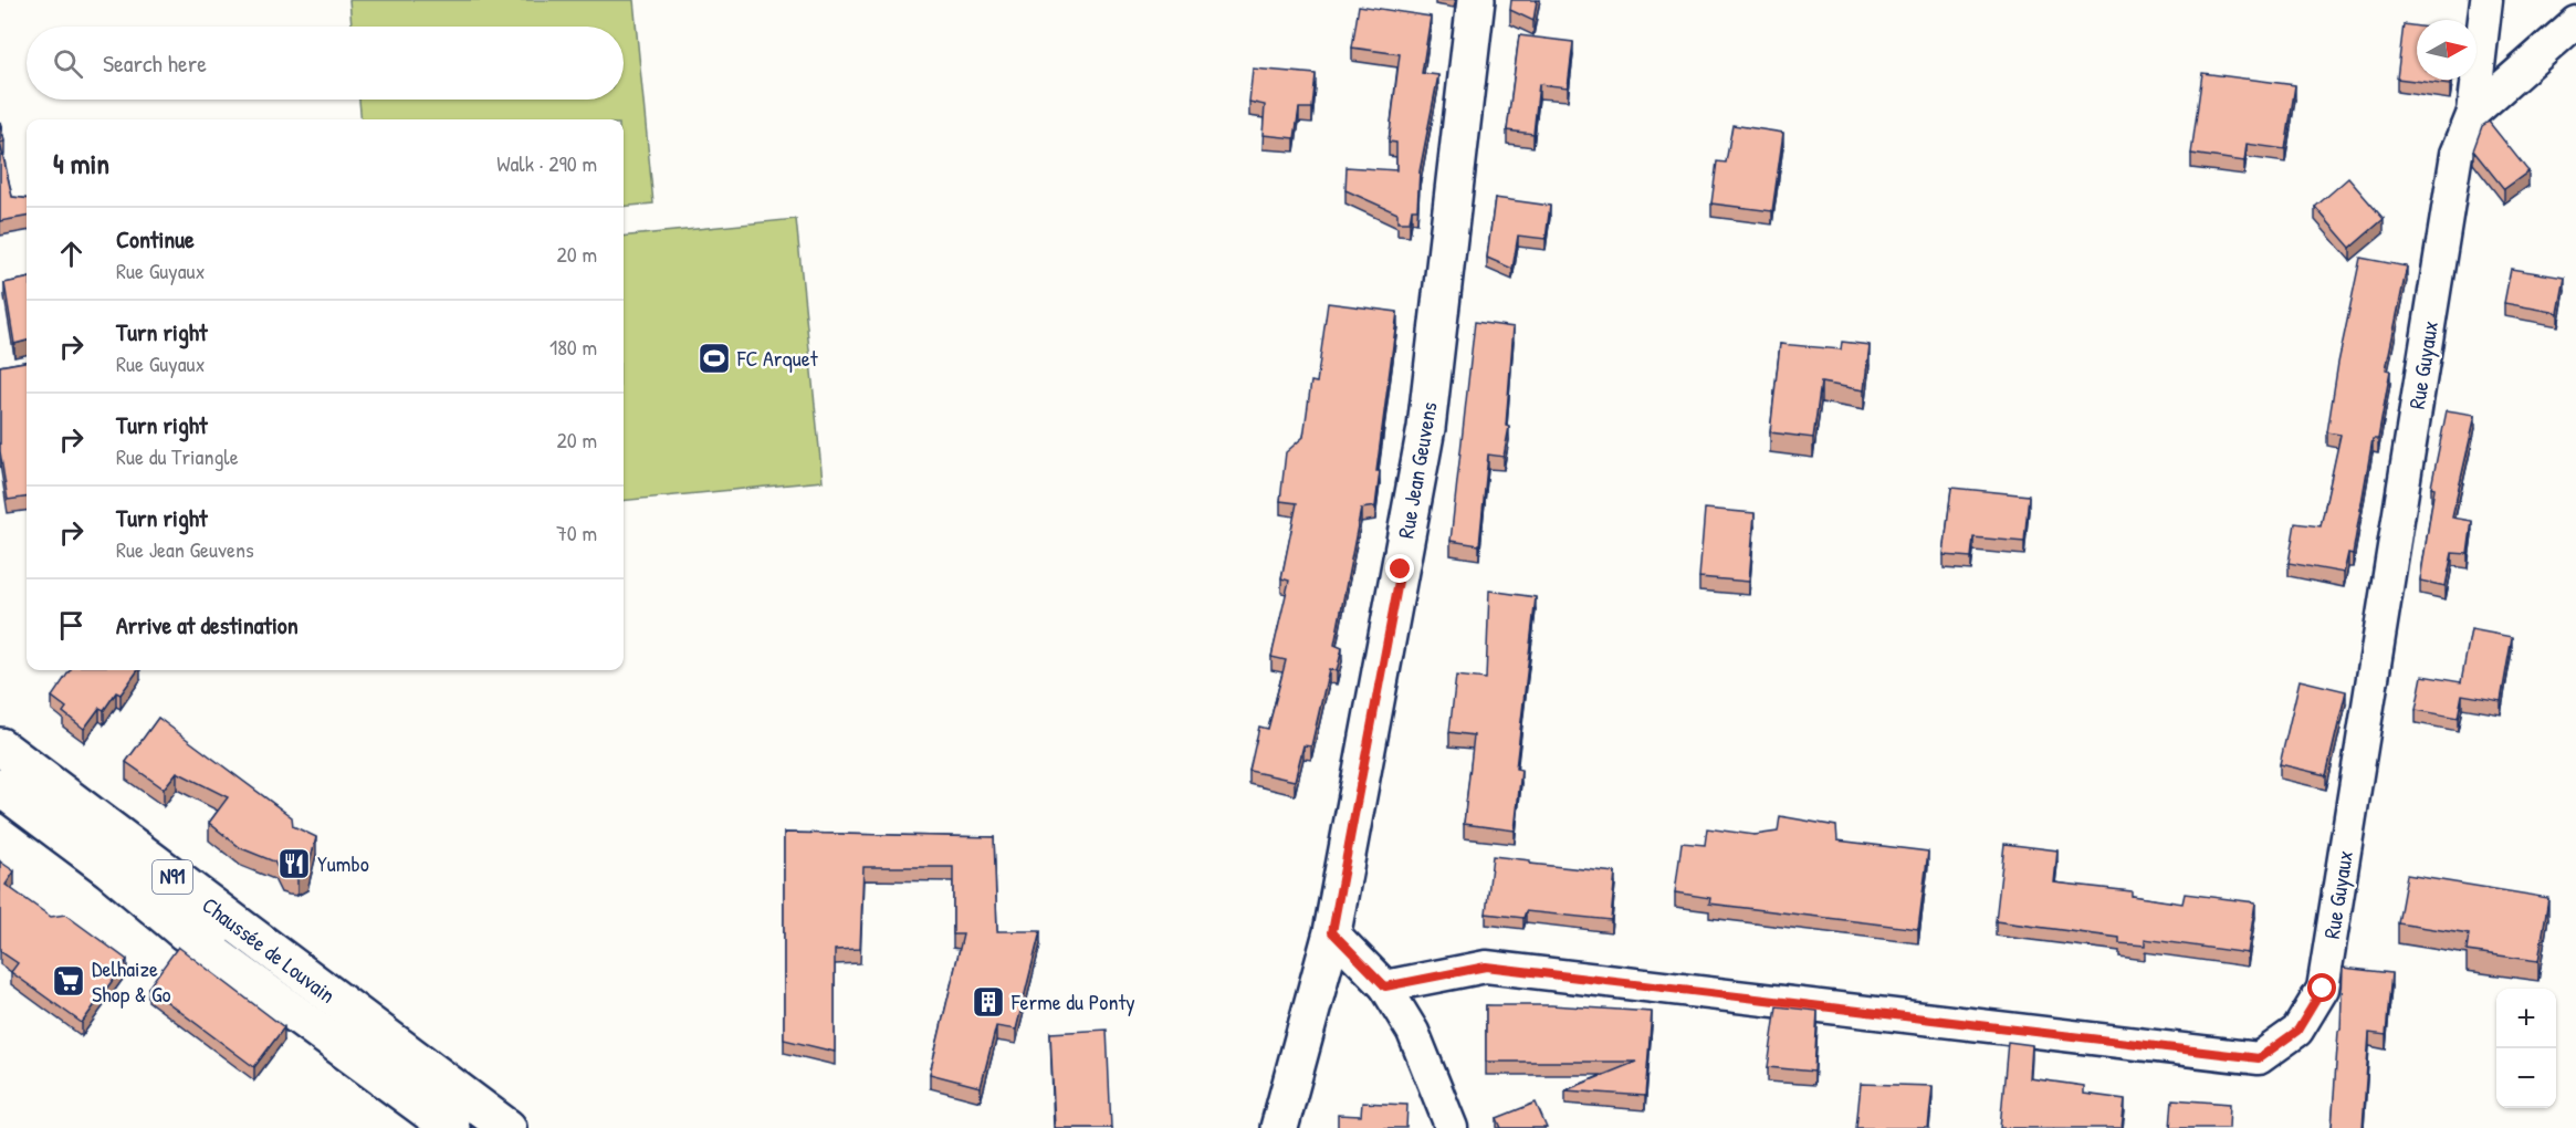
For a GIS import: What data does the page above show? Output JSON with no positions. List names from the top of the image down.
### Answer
{
  "streets": {
    "main road": ["Rue Jean Geuvens", "N91", "Chaussée de Louvain"],
    "street": ["Rue Guyaux"]
  },
  "places": {
    "sports": ["FC Arquet"],
    "restaurant": ["Yumbo"],
    "supermarket": ["Delhaize Shop & Go"],
    "building": ["Ferme du Ponty"]
  },
  "north": "right",
  "page": {
    "search": "Search here",
    "heading": ["4 min", "Walk · 290 m"],
    "list": [
      ["Continue", "Rue Guyaux", "20 m"],
      ["Turn right", "Rue Guyaux", "180 m"],
      ["Turn right", "Rue du Triangle", "20 m"],
      ["Turn right", "Rue Jean Geuvens", "70 m"],
      "Arrive at destination"
    ],
    "map_buttons": ["+", "−"]
  }
}
